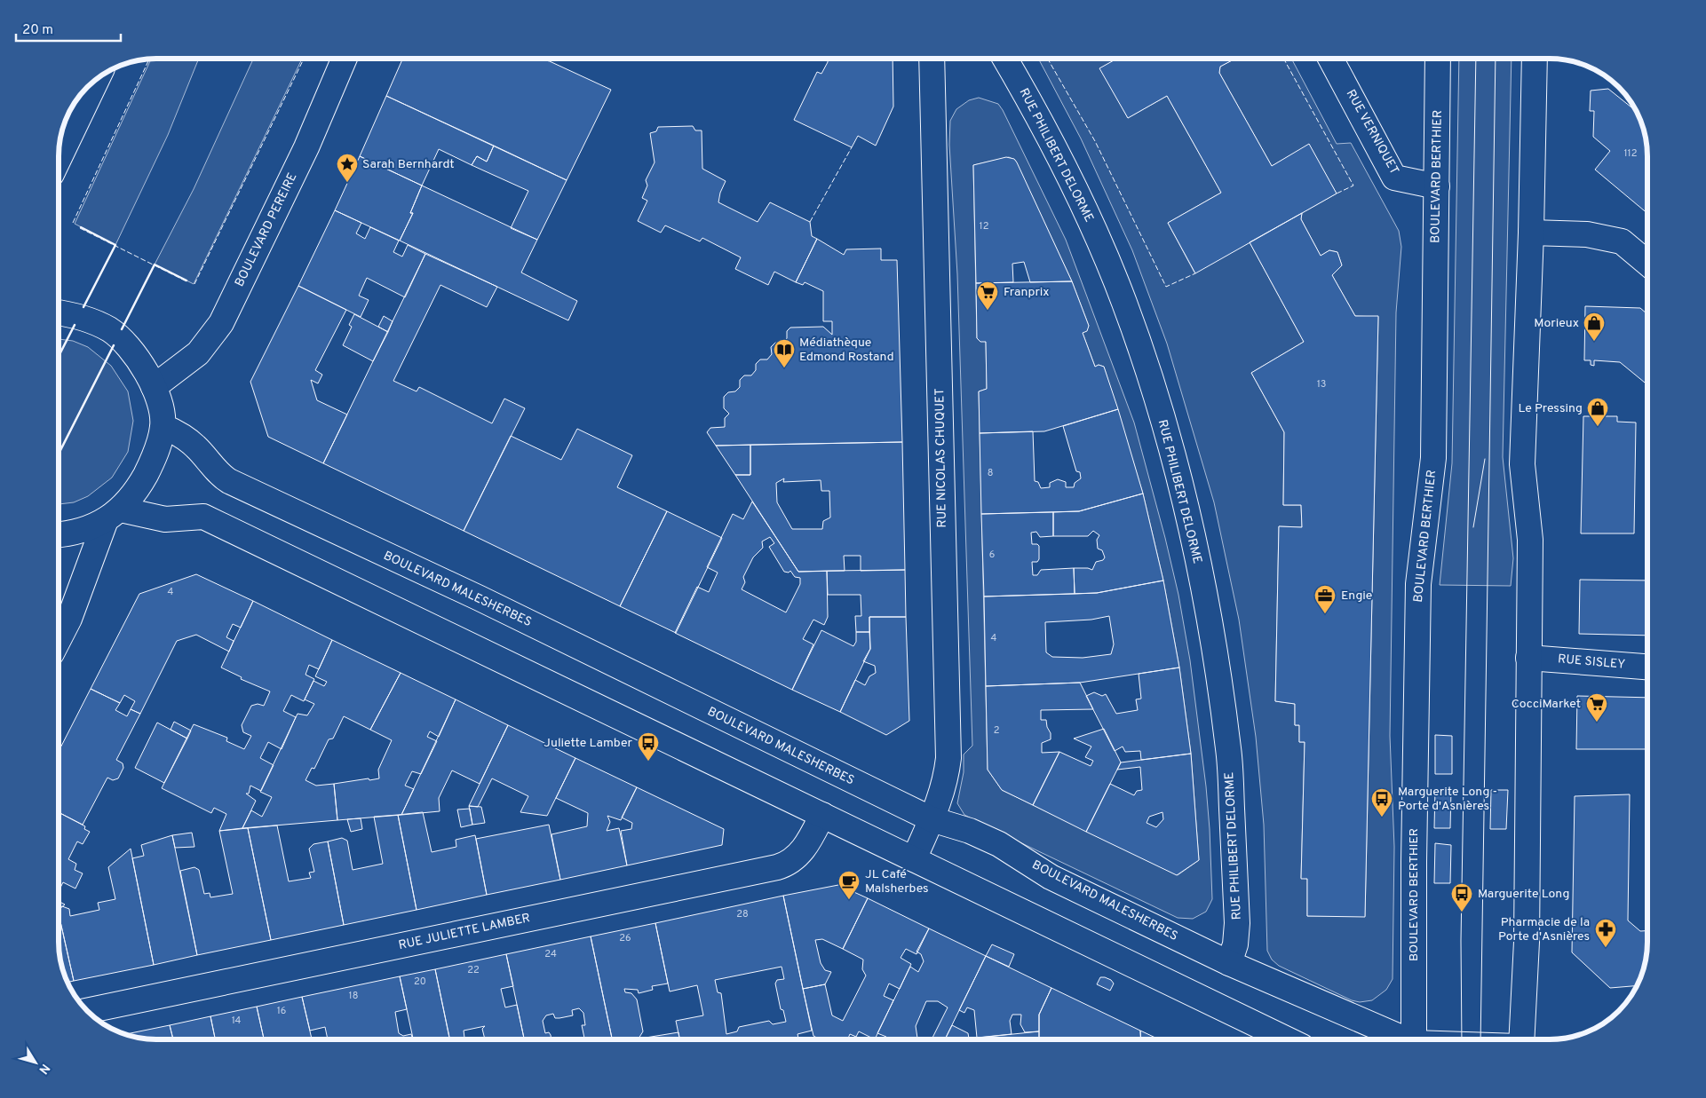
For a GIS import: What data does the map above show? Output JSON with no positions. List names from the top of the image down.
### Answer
{
  "streets": {
    "main road": [
      "RUE VERNIQUET",
      "RUE PHILIBERT DELORME",
      "BOULEVARD BERTHIER",
      "BOULEVARD PEREIRE",
      "RUE NICOLAS CHUQUET",
      "BOULEVARD MALESHERBES",
      "RUE SISLEY",
      "RUE JULIETTE LAMBER"
    ]
  },
  "crossings": [
    ["RUE VERNIQUET", "BOULEVARD BERTHIER"],
    ["RUE PHILIBERT DELORME", "BOULEVARD MALESHERBES"],
    ["RUE NICOLAS CHUQUET", "BOULEVARD MALESHERBES"]
  ],
  "places": {
    "place": ["Sarah Bernhardt"],
    "supermarket": ["Franprix", "CocciMarket"],
    "shop": ["Morieux", "Le Pressing"],
    "library": ["Médiathèque Edmond Rostand"],
    "office": ["Engie"],
    "bus stop": ["Juliette Lamber", "Marguerite Long - Porte d'Asnières", "Marguerite Long"],
    "cafe": ["JL Café Malsherbes"],
    "pharmacy": ["Pharmacie de la Porte d'Asnières"]
  },
  "house_numbers": [
    "112",
    "12",
    "13",
    "8",
    "6",
    "4",
    "4",
    "2",
    "28",
    "26",
    "24",
    "22",
    "20",
    "18",
    "16",
    "14"
  ],
  "scale_bar": "20 m",
  "north": "bottom right"
}
